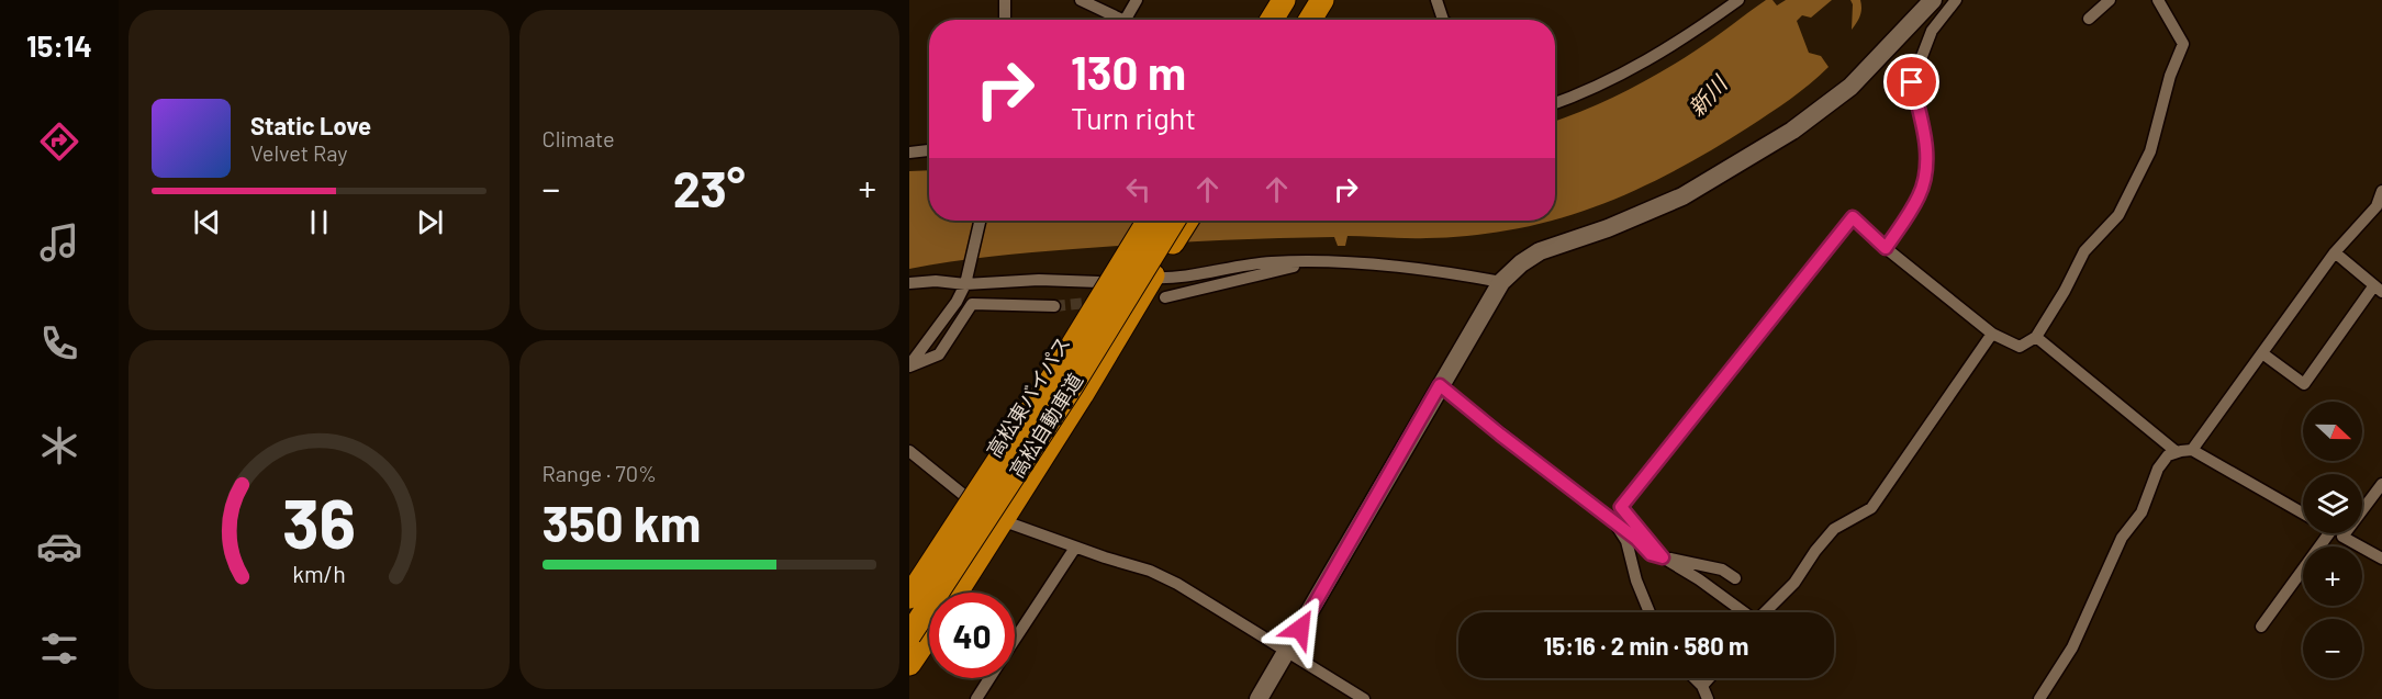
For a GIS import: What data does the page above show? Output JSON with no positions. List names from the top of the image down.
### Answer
{
  "streets": {
    "highway": ["高松東バイパス", "高松自動車道"]
  },
  "water": ["新川"],
  "north": "right",
  "page": {
    "tabs": "15:14",
    "tile": [
      "Climate",
      ["Range · 70%", "350 km"]
    ],
    "turn": ["130 m", "Turn right"],
    "song": ["Static Love", "Velvet Ray"],
    "heat": ["−", "23°", "+"],
    "map_buttons": ["+", "−"],
    "limit": "40",
    "trip": "15:16 · 2 min · 580 m",
    "gauge": ["36", "km/h"]
  }
}
